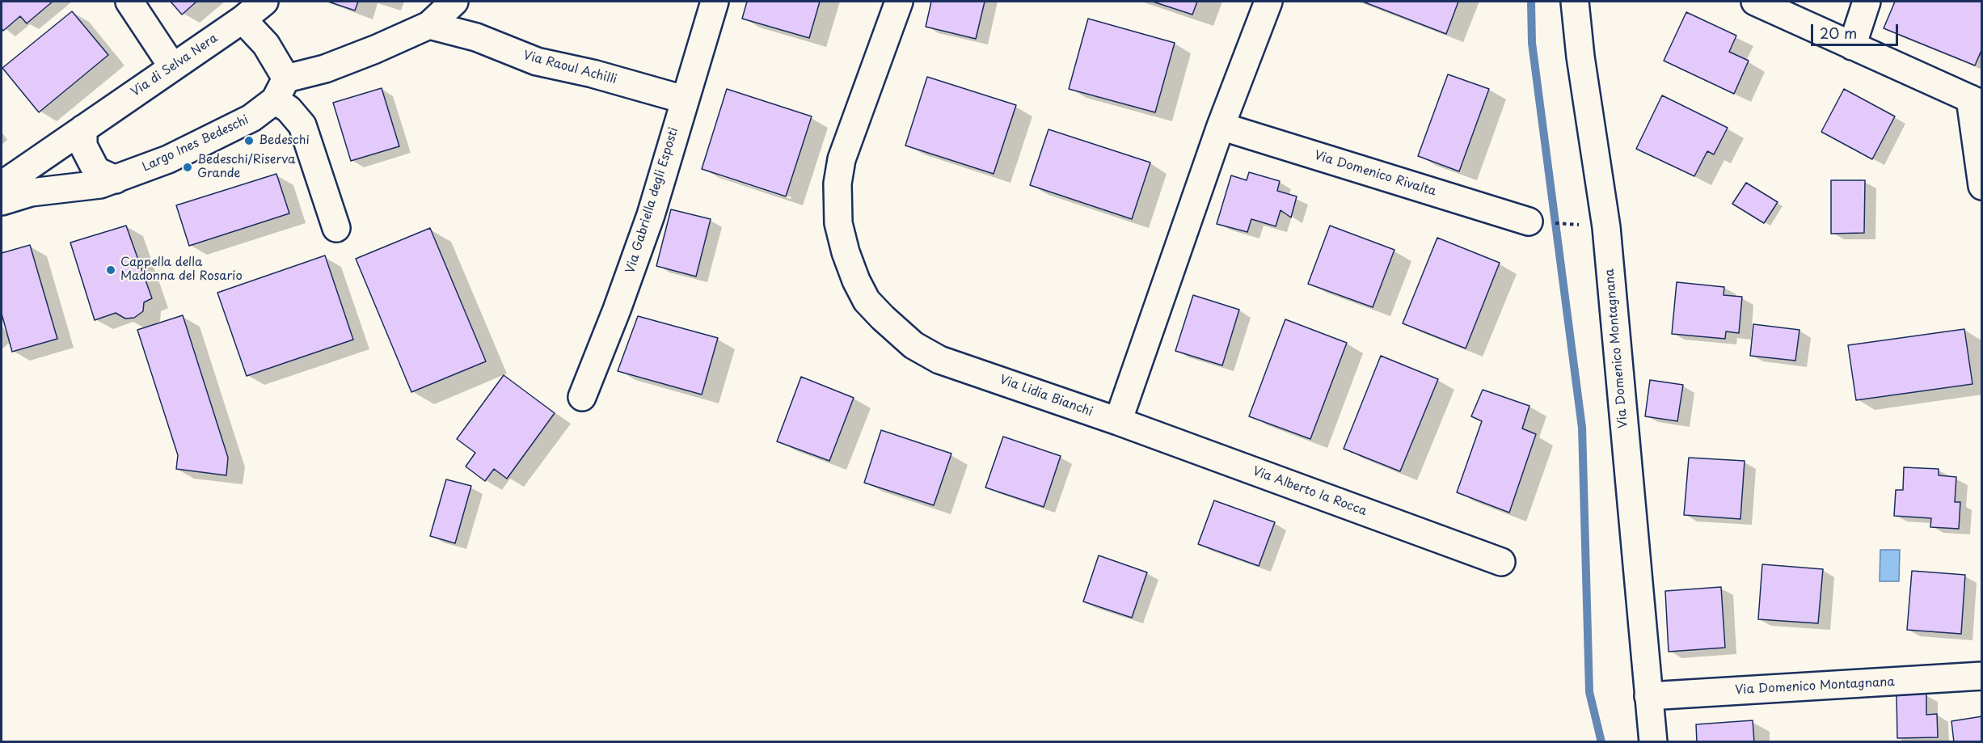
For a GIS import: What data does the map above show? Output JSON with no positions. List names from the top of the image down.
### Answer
{
  "streets": {
    "street": [
      "Via di Selva Nera",
      "Via Raoul Achilli",
      "Largo Ines Bedeschi",
      "Via Domenico Rivalta",
      "Via Gabriella degli Esposti",
      "Via Domenico Montagnana",
      "Via Lidia Bianchi",
      "Via Alberto la Rocca"
    ]
  },
  "crossings": [
    ["Via Raoul Achilli", "Via Gabriella degli Esposti"],
    ["Via Lidia Bianchi", "Via Alberto la Rocca"]
  ],
  "places": ["Bedeschi", "Bedeschi/Riserva Grande", "Cappella della Madonna del Rosario"],
  "scale_bar": "20 m"
}
